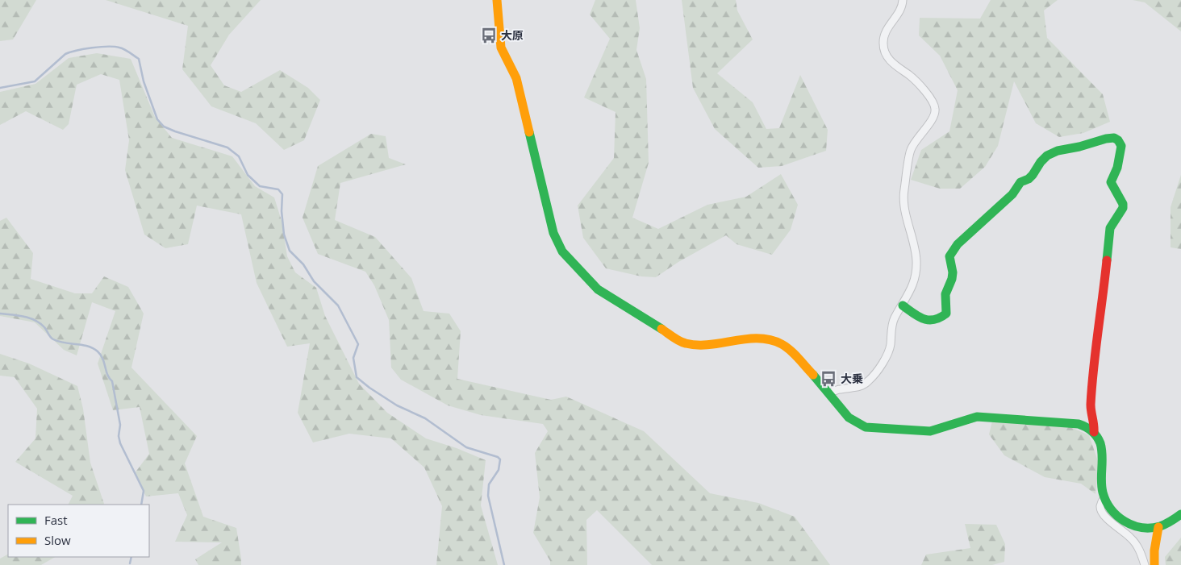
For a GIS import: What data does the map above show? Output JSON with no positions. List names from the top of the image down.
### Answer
{
  "places": {
    "bus stop": ["大原", "大乗"]
  },
  "legend": ["Fast", "Slow"]
}
